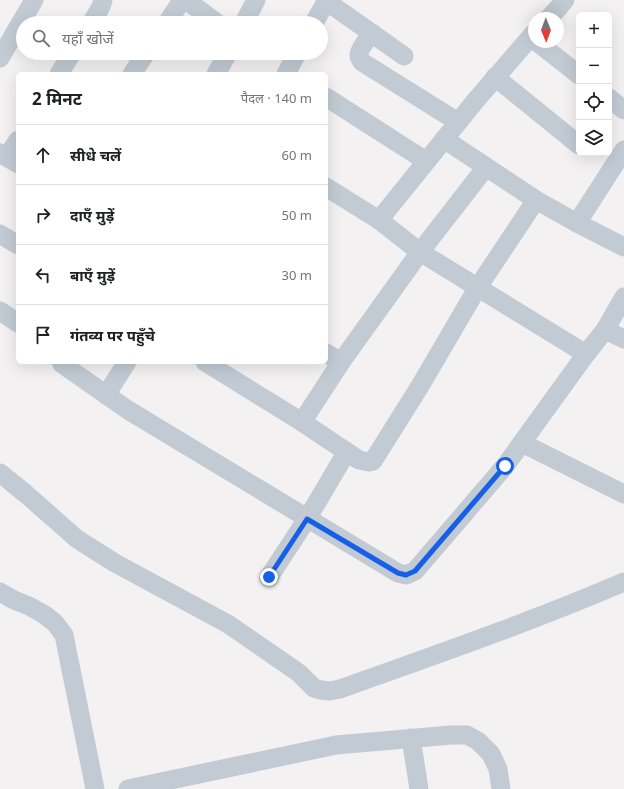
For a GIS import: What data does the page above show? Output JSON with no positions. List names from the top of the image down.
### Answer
{
  "north": "bottom",
  "page": {
    "map_buttons": ["+", "−"],
    "search": "यहाँ खोजें",
    "heading": ["2 मिनट", "पैदल · 140 m"],
    "list": [
      ["सीधे चलें", "60 m"],
      ["दाएँ मुड़ें", "50 m"],
      ["बाएँ मुड़ें", "30 m"],
      "गंतव्य पर पहुँचे"
    ]
  }
}
